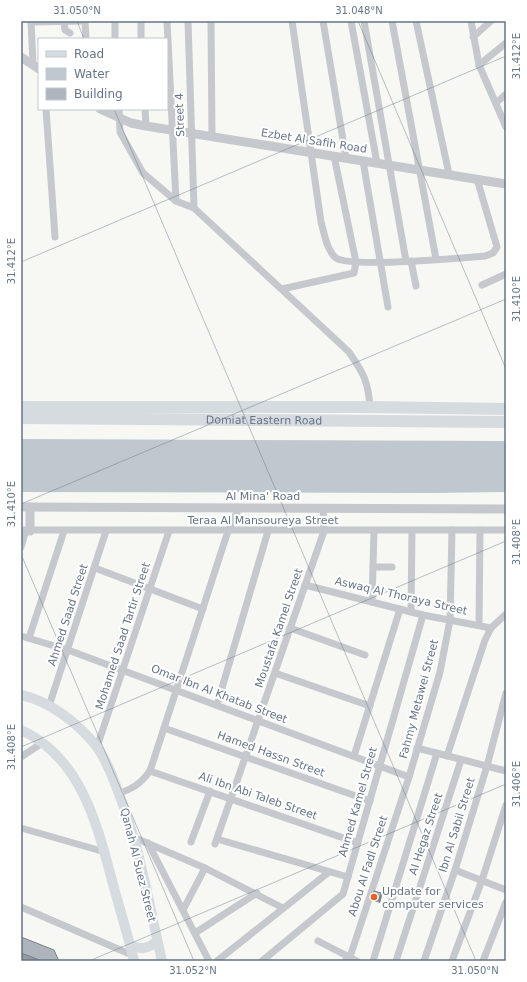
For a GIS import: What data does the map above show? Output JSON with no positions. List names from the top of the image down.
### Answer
{
  "streets": {
    "highway": ["Domiat Eastern Road"],
    "main road": ["Qanah Al Suez Street"],
    "street": [
      "Street 4",
      "Ezbet Al Safih Road",
      "Al Mina' Road",
      "Teraa Al Mansoureya Street",
      "Aswaq Al Thoraya Street",
      "Ahmed Saad Street",
      "Moustafa Kamel Street",
      "Mohamed Saad Tartir Street",
      "Omar Ibn Al Khatab Street",
      "Fahmy Metawei Street",
      "Hamed Hassn Street",
      "Ali Ibn Abi Taleb Street",
      "Ahmed Kamel Street",
      "Ibn Al Sabil Street",
      "Al Hegaz Street",
      "Abou Al Fadl Street"
    ]
  },
  "crossings": [
    ["Street 4", "Ezbet Al Safih Road"],
    ["Al Mina' Road", "Moustafa Kamel Street"],
    ["Teraa Al Mansoureya Street", "Ahmed Saad Street"],
    ["Teraa Al Mansoureya Street", "Moustafa Kamel Street"],
    ["Teraa Al Mansoureya Street", "Mohamed Saad Tartir Street"],
    ["Teraa Al Mansoureya Street", "Fahmy Metawei Street"],
    ["Aswaq Al Thoraya Street", "Moustafa Kamel Street"],
    ["Aswaq Al Thoraya Street", "Fahmy Metawei Street"],
    ["Aswaq Al Thoraya Street", "Ahmed Kamel Street"],
    ["Ahmed Saad Street", "Omar Ibn Al Khatab Street"],
    ["Ahmed Saad Street", "Qanah Al Suez Street"],
    ["Moustafa Kamel Street", "Omar Ibn Al Khatab Street"],
    ["Moustafa Kamel Street", "Hamed Hassn Street"],
    ["Moustafa Kamel Street", "Ali Ibn Abi Taleb Street"],
    ["Mohamed Saad Tartir Street", "Omar Ibn Al Khatab Street"],
    ["Mohamed Saad Tartir Street", "Qanah Al Suez Street"],
    ["Omar Ibn Al Khatab Street", "Fahmy Metawei Street"],
    ["Omar Ibn Al Khatab Street", "Ahmed Kamel Street"],
    ["Omar Ibn Al Khatab Street", "Abou Al Fadl Street"],
    ["Fahmy Metawei Street", "Abou Al Fadl Street"],
    ["Hamed Hassn Street", "Ahmed Kamel Street"],
    ["Ali Ibn Abi Taleb Street", "Ahmed Kamel Street"]
  ],
  "places": ["Update for computer services"],
  "legend": ["Road", "Water", "Building"],
  "coordinates": [
    "31.050°N",
    "31.048°N",
    "31.412°E",
    "31.410°E",
    "31.408°E",
    "31.406°E",
    "31.052°N"
  ]
}
